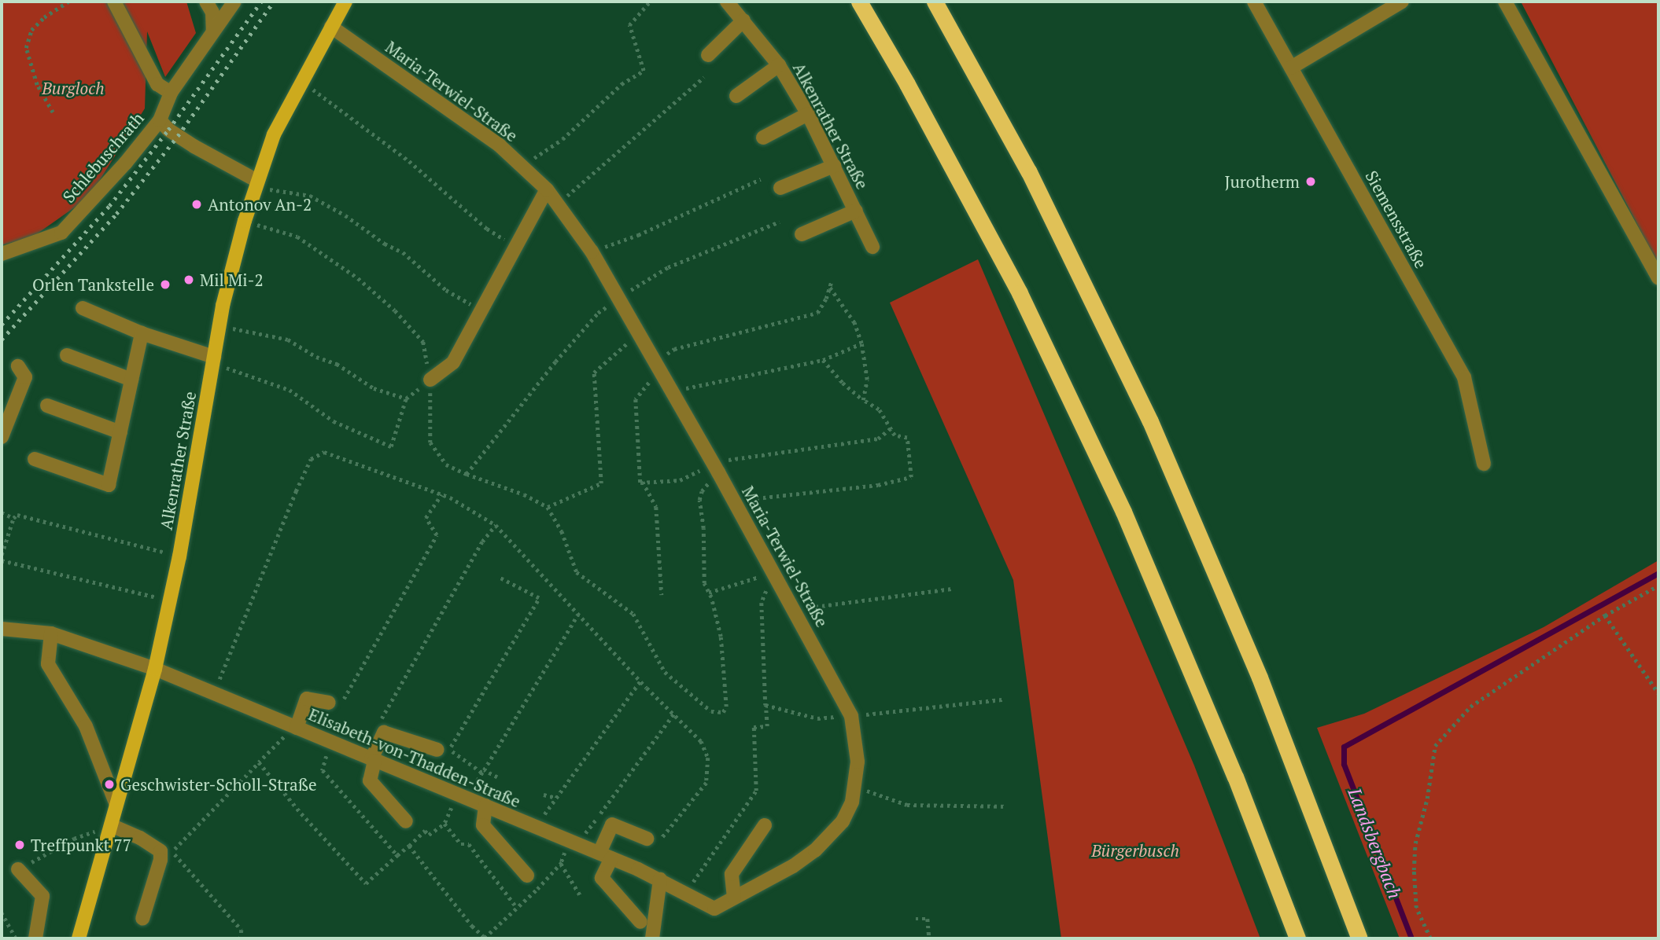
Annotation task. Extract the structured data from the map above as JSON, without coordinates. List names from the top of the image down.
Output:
{
  "streets": {
    "main road": ["Alkenrather Straße"],
    "street": [
      "Maria-Terwiel-Straße",
      "Schlebuschrath",
      "Siemensstraße",
      "Elisabeth-von-Thadden-Straße"
    ]
  },
  "crossings": [
    ["Maria-Terwiel-Straße", "Alkenrather Straße"],
    ["Maria-Terwiel-Straße", "Elisabeth-von-Thadden-Straße"],
    ["Alkenrather Straße", "Schlebuschrath"],
    ["Alkenrather Straße", "Elisabeth-von-Thadden-Straße"]
  ],
  "water": ["Landsbergbach"],
  "parks": ["Burgloch", "Bürgerbusch"],
  "places": [
    "Jurotherm",
    "Antonov An-2",
    "Mil Mi-2",
    "Orlen Tankstelle",
    "Geschwister-Scholl-Straße",
    "Treffpunkt 77"
  ]
}
